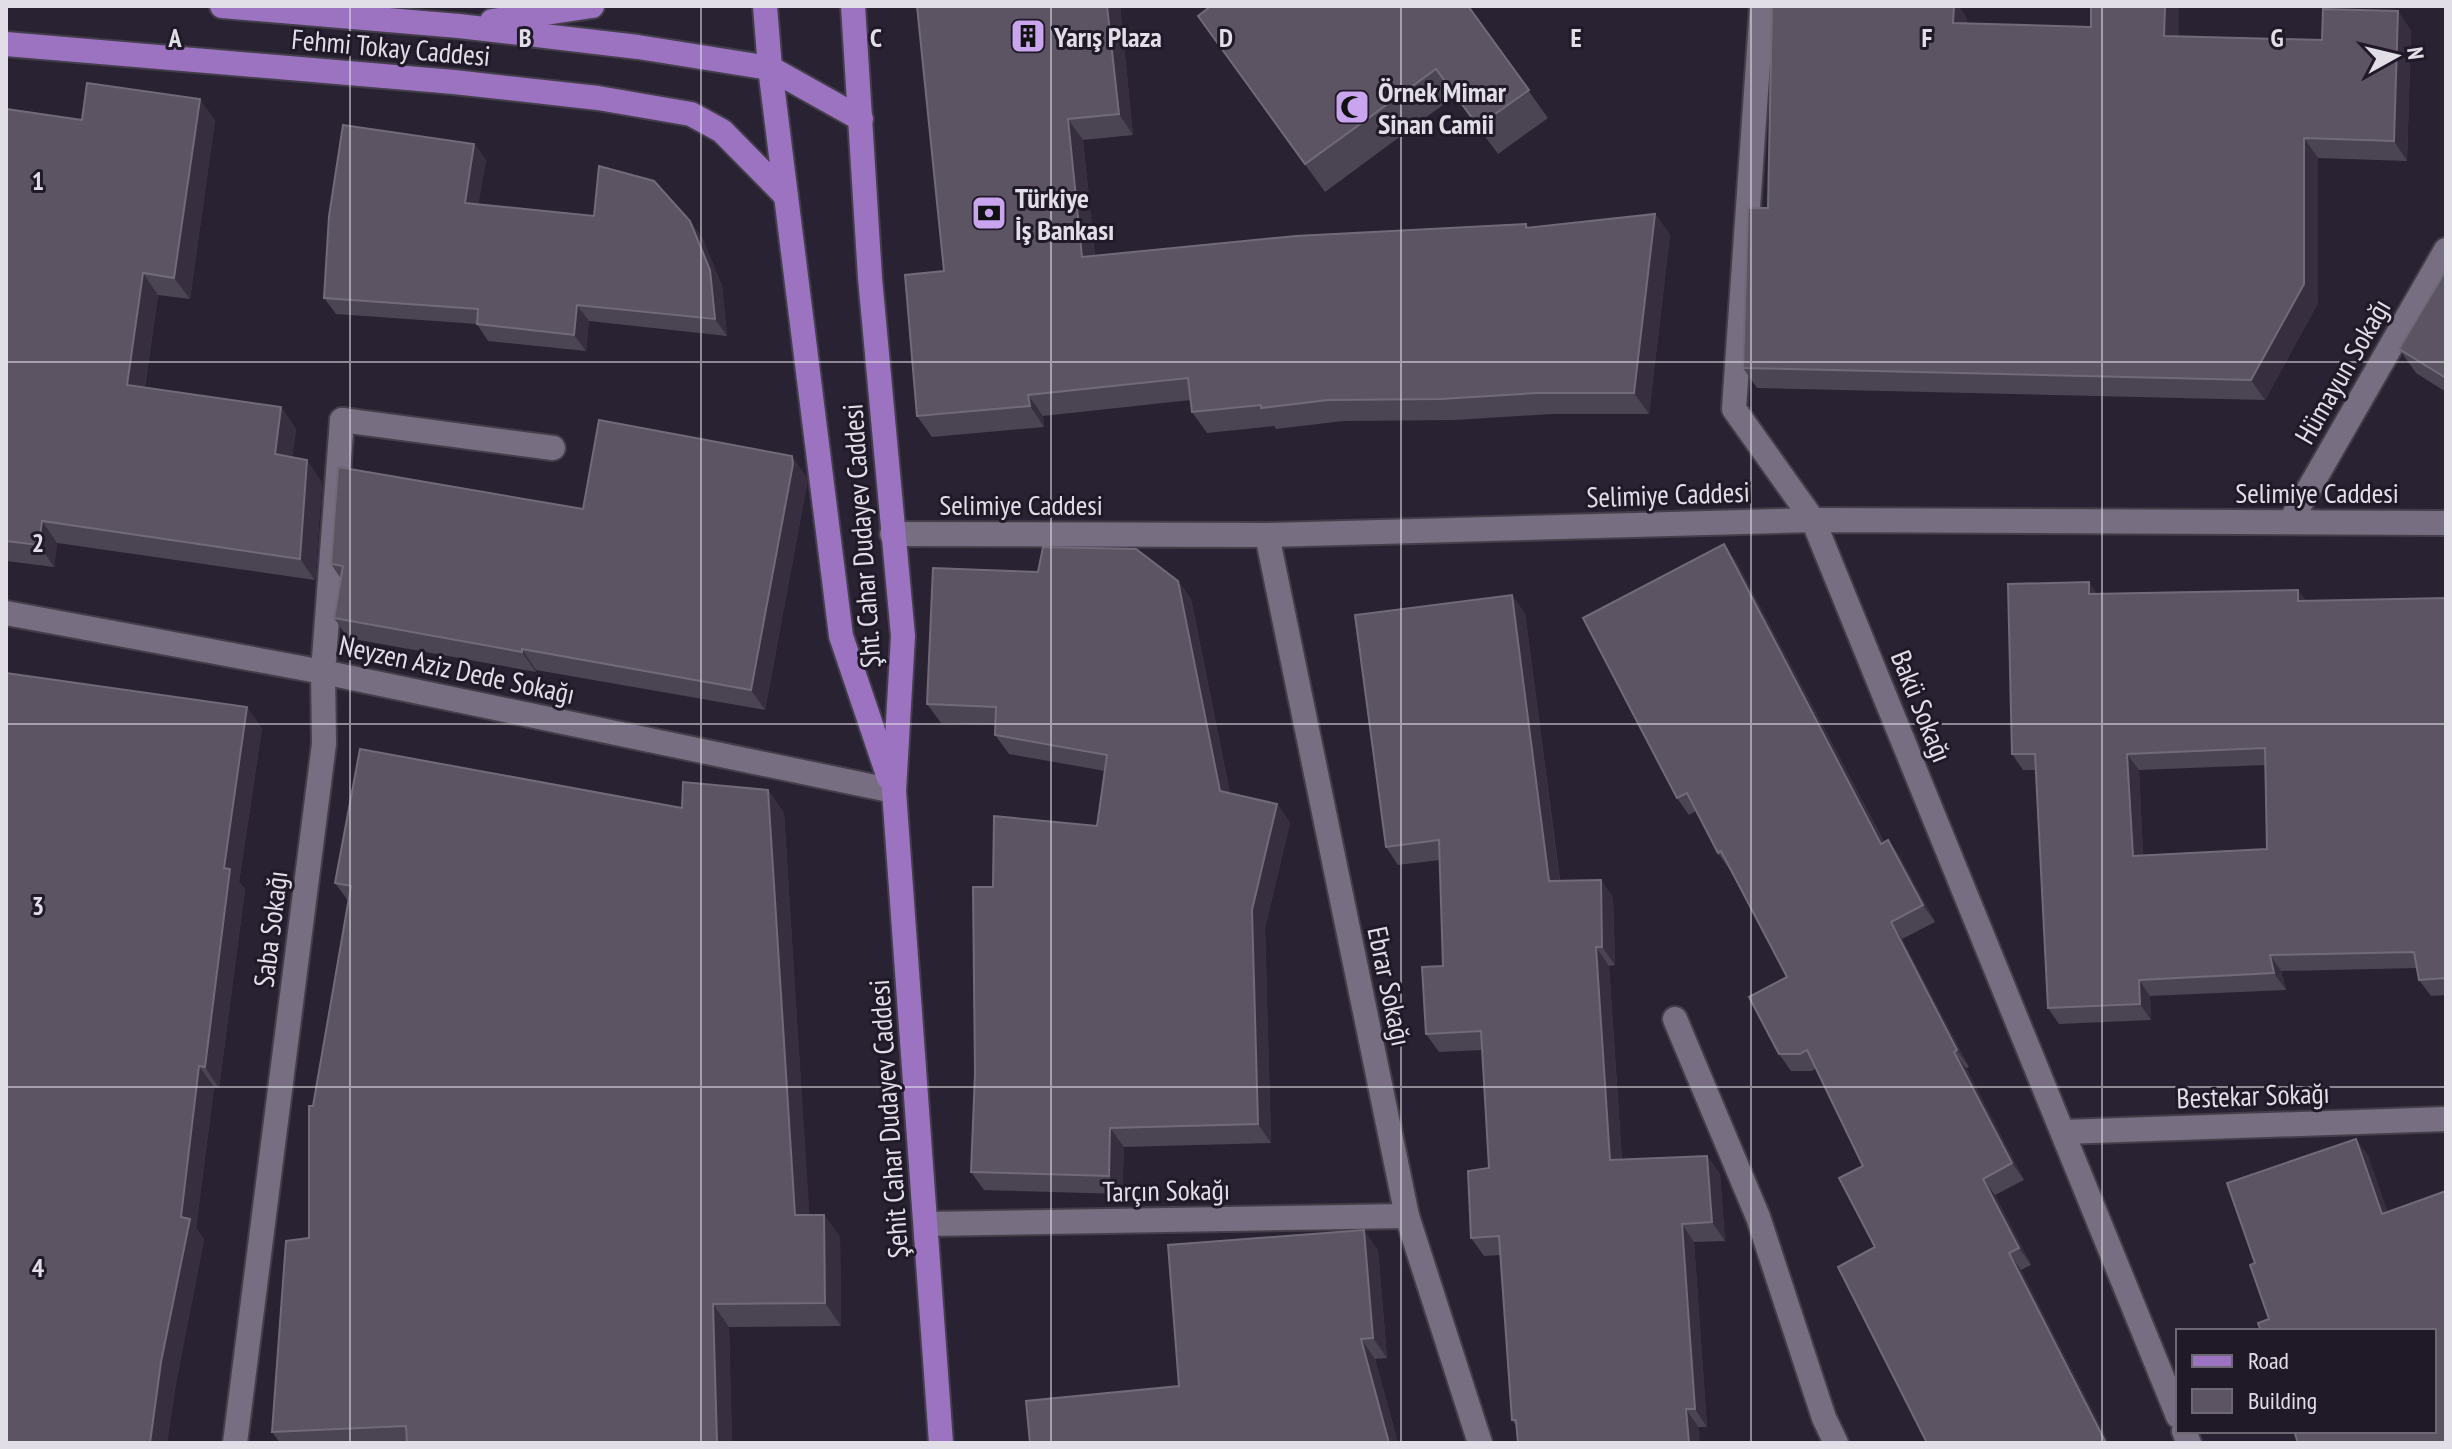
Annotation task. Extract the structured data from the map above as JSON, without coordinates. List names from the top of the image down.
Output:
{
  "streets": {
    "main road": ["Fehmi Tokay Caddesi", "Şht. Cahar Dudayev Caddesi", "Şehit Cahar Dudayev Caddesi"],
    "street": [
      "Hümayun Sokağı",
      "Selimiye Caddesi",
      "Neyzen Aziz Dede Sokağı",
      "Bakü Sokağı",
      "Saba Sokağı",
      "Ebrar Sokağı",
      "Bestekar Sokağı",
      "Tarçın Sokağı"
    ]
  },
  "crossings": [
    ["Fehmi Tokay Caddesi", "Şht. Cahar Dudayev Caddesi"],
    ["Hümayun Sokağı", "Selimiye Caddesi"],
    ["Selimiye Caddesi", "Şht. Cahar Dudayev Caddesi"],
    ["Selimiye Caddesi", "Bakü Sokağı"],
    ["Selimiye Caddesi", "Ebrar Sokağı"],
    ["Şht. Cahar Dudayev Caddesi", "Neyzen Aziz Dede Sokağı"],
    ["Şht. Cahar Dudayev Caddesi", "Şehit Cahar Dudayev Caddesi"],
    ["Neyzen Aziz Dede Sokağı", "Saba Sokağı"],
    ["Neyzen Aziz Dede Sokağı", "Şehit Cahar Dudayev Caddesi"],
    ["Bakü Sokağı", "Bestekar Sokağı"],
    ["Ebrar Sokağı", "Tarçın Sokağı"],
    ["Şehit Cahar Dudayev Caddesi", "Tarçın Sokağı"]
  ],
  "places": {
    "building": ["Yarış Plaza"],
    "mosque": ["Örnek Mimar Sinan Camii"],
    "bank": ["Türkiye İş Bankası"]
  },
  "legend": ["Road", "Building"],
  "north": "right",
  "grid": {
    "columns": [
      "A",
      "B",
      "C",
      "D",
      "E",
      "F",
      "G"
    ],
    "rows": [
      "1",
      "2",
      "3",
      "4"
    ]
  }
}
